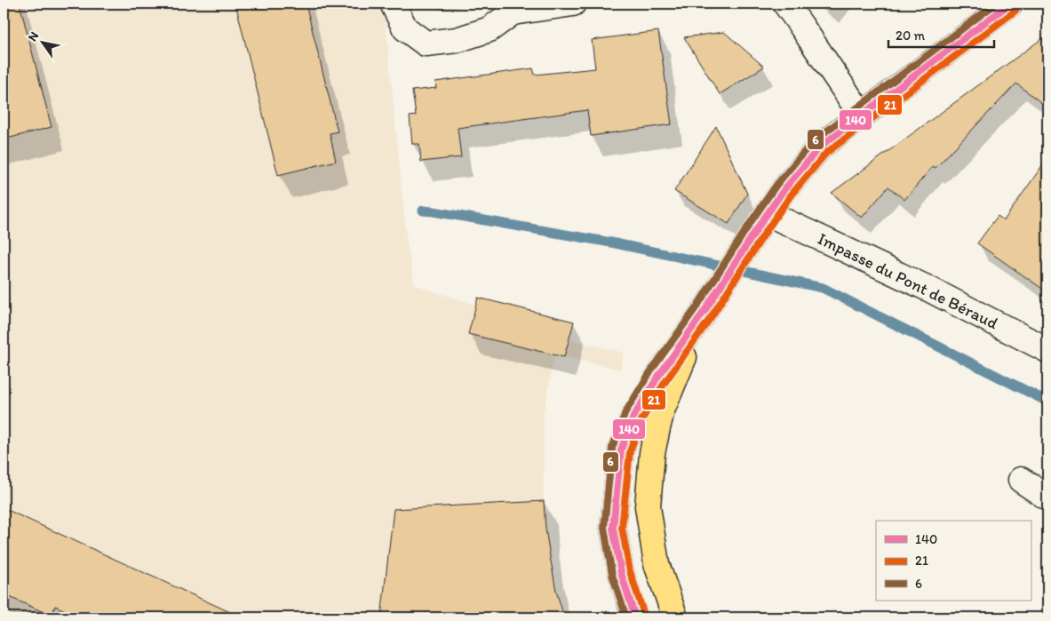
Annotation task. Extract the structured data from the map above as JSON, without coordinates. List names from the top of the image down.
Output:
{
  "streets": {
    "street": ["Impasse du Pont de Béraud"]
  },
  "lines": ["transit line 140", "transit line 6", "transit line 21"],
  "legend": ["140", "21", "6"],
  "scale_bar": "20 m",
  "north": "top left"
}
